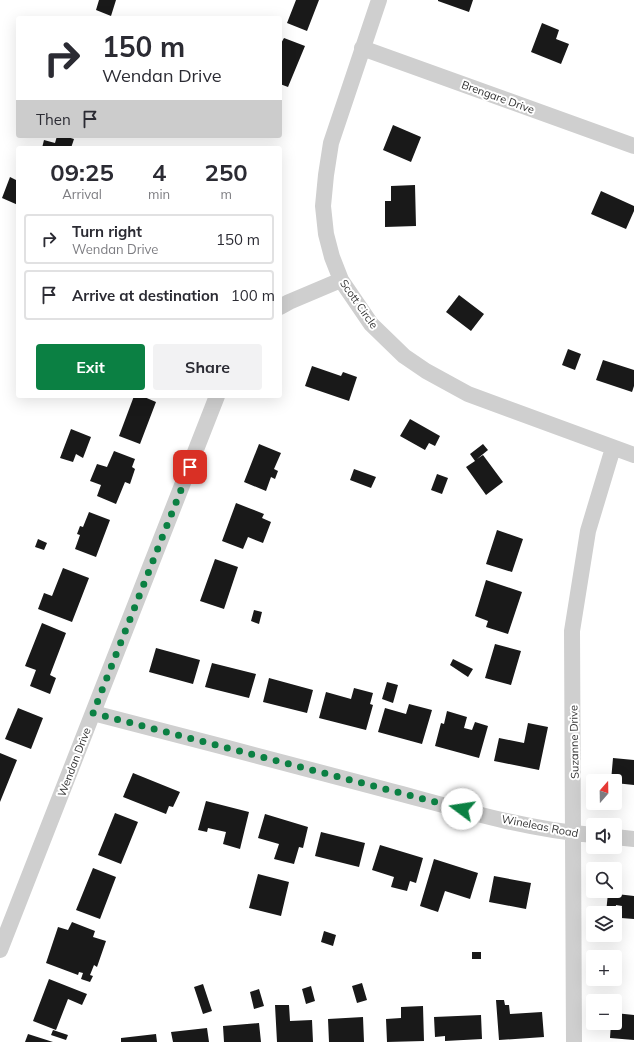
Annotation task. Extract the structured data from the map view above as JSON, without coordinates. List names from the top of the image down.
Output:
{
  "streets": {
    "street": [
      "Brengare Drive",
      "Scott Circle",
      "Suzanne Drive",
      "Wendan Drive",
      "Wineleas Road"
    ]
  },
  "crossings": [
    ["Brengare Drive", "Scott Circle"],
    ["Scott Circle", "Suzanne Drive"],
    ["Suzanne Drive", "Wineleas Road"],
    ["Wendan Drive", "Wineleas Road"]
  ],
  "north": "top",
  "page": {
    "turn": ["150 m", "Wendan Drive"],
    "then": "Then",
    "eta": [
      "09:25",
      "Arrival",
      "4",
      "min",
      "250",
      "m"
    ],
    "list": [
      {
        "name": "Turn right",
        "note": "Wendan Drive",
        "value": "150 m"
      },
      {
        "name": "Arrive at destination",
        "value": "100 m"
      }
    ],
    "buttons": ["Exit", "Share"],
    "map_buttons": ["+", "−"]
  }
}
